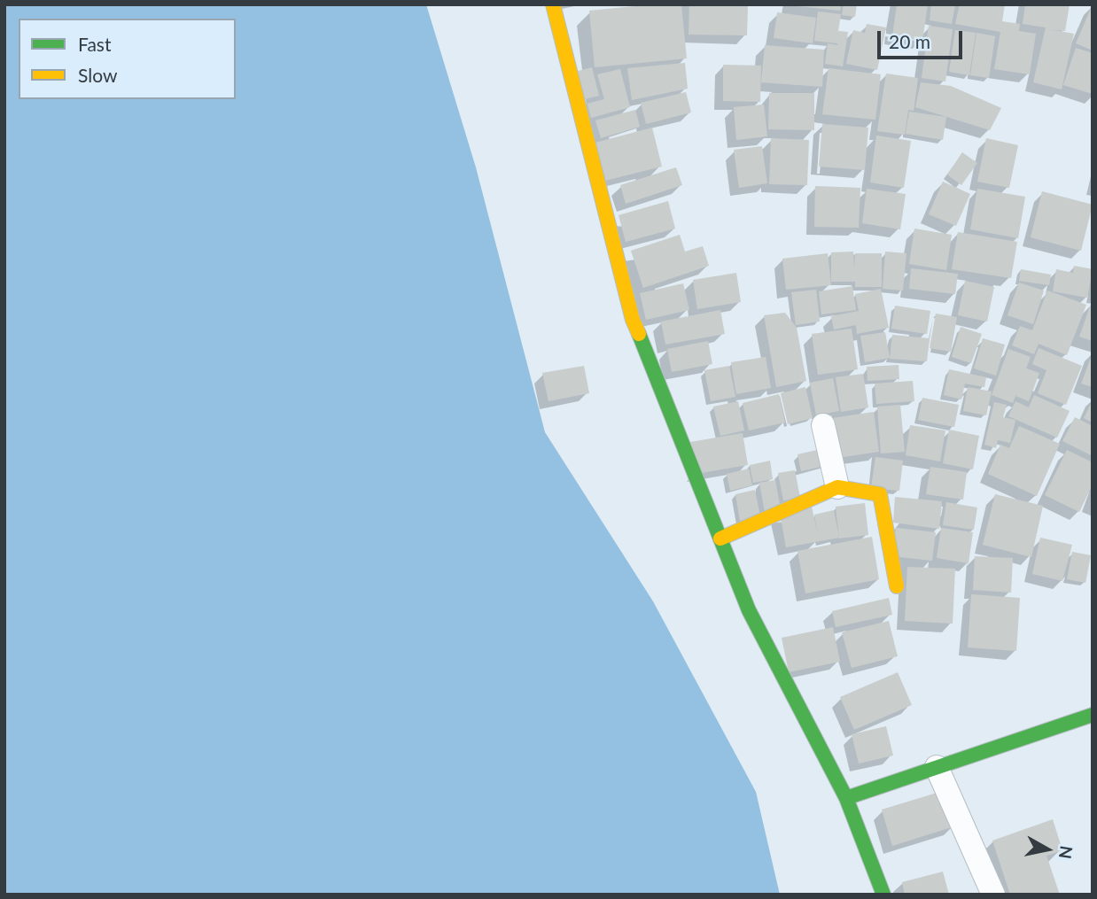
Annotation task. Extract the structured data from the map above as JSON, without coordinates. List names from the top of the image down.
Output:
{
  "legend": ["Fast", "Slow"],
  "scale_bar": "20 m",
  "north": "right"
}
